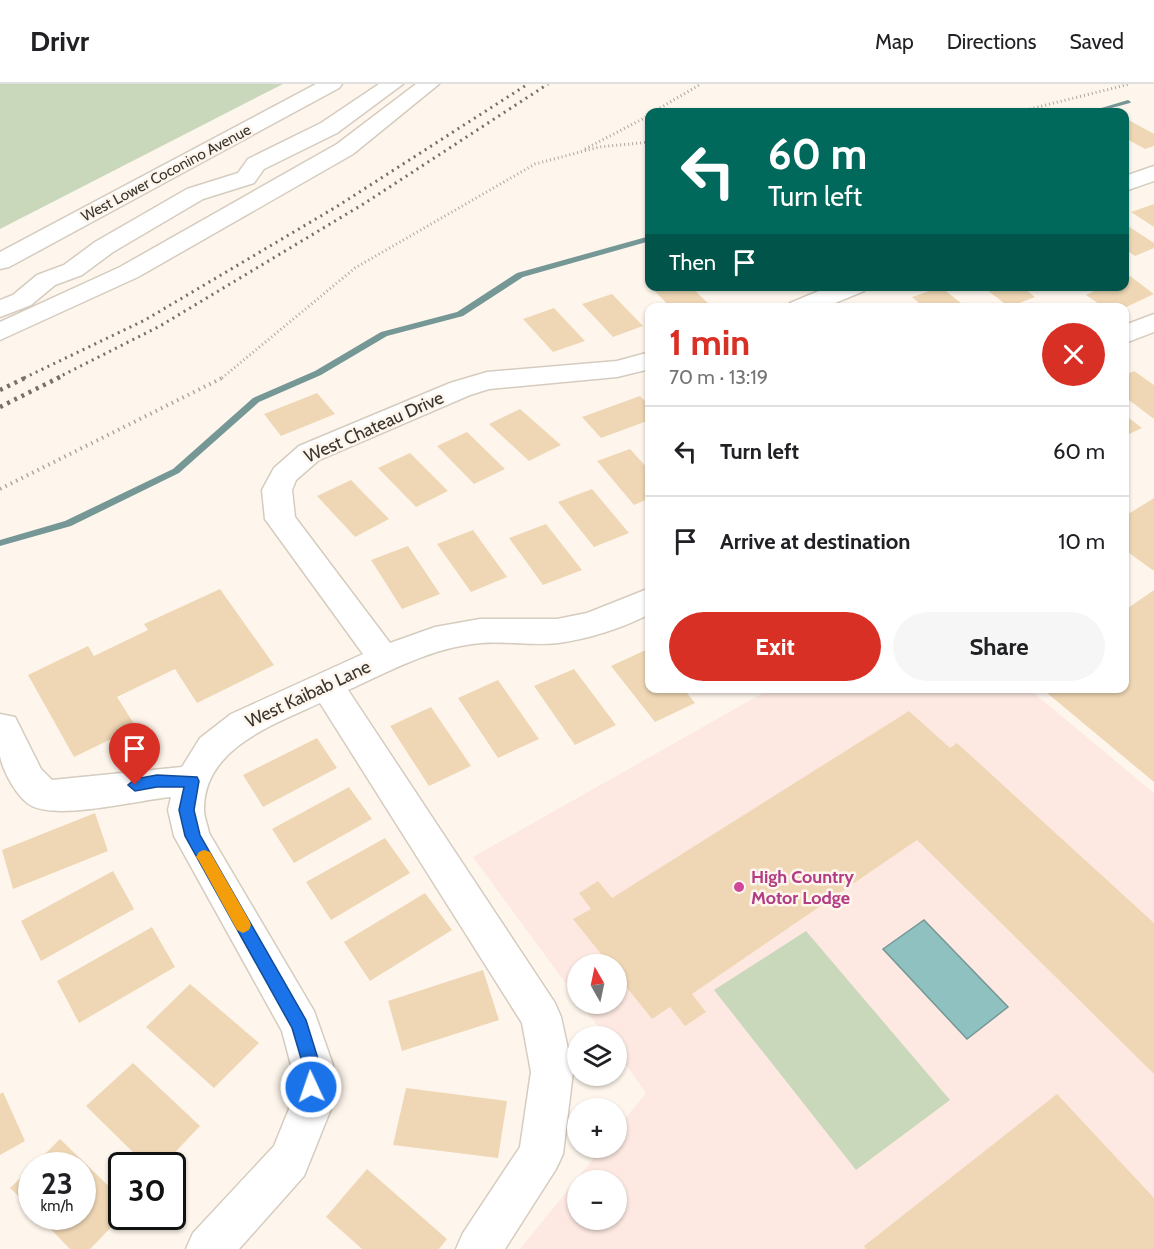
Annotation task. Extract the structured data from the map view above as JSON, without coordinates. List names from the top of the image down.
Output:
{
  "streets": {
    "street": ["West Lower Coconino Avenue", "West Chateau Drive", "West Kaibab Lane"]
  },
  "crossings": [
    ["West Chateau Drive", "West Kaibab Lane"]
  ],
  "places": ["High Country Motor Lodge"],
  "north": "top",
  "page": {
    "header": "Drivr",
    "nav": ["Map", "Directions", "Saved"],
    "turn": ["60 m", "Turn left"],
    "then": "Then",
    "heading": ["1 min", "70 m · 13:19"],
    "list": [
      {
        "name": "Turn left",
        "value": "60 m"
      },
      {
        "name": "Arrive at destination",
        "value": "10 m"
      }
    ],
    "buttons": ["Exit", "Share"],
    "map_buttons": ["+", "−"],
    "speed": "23 km/h",
    "limit": "30"
  }
}
